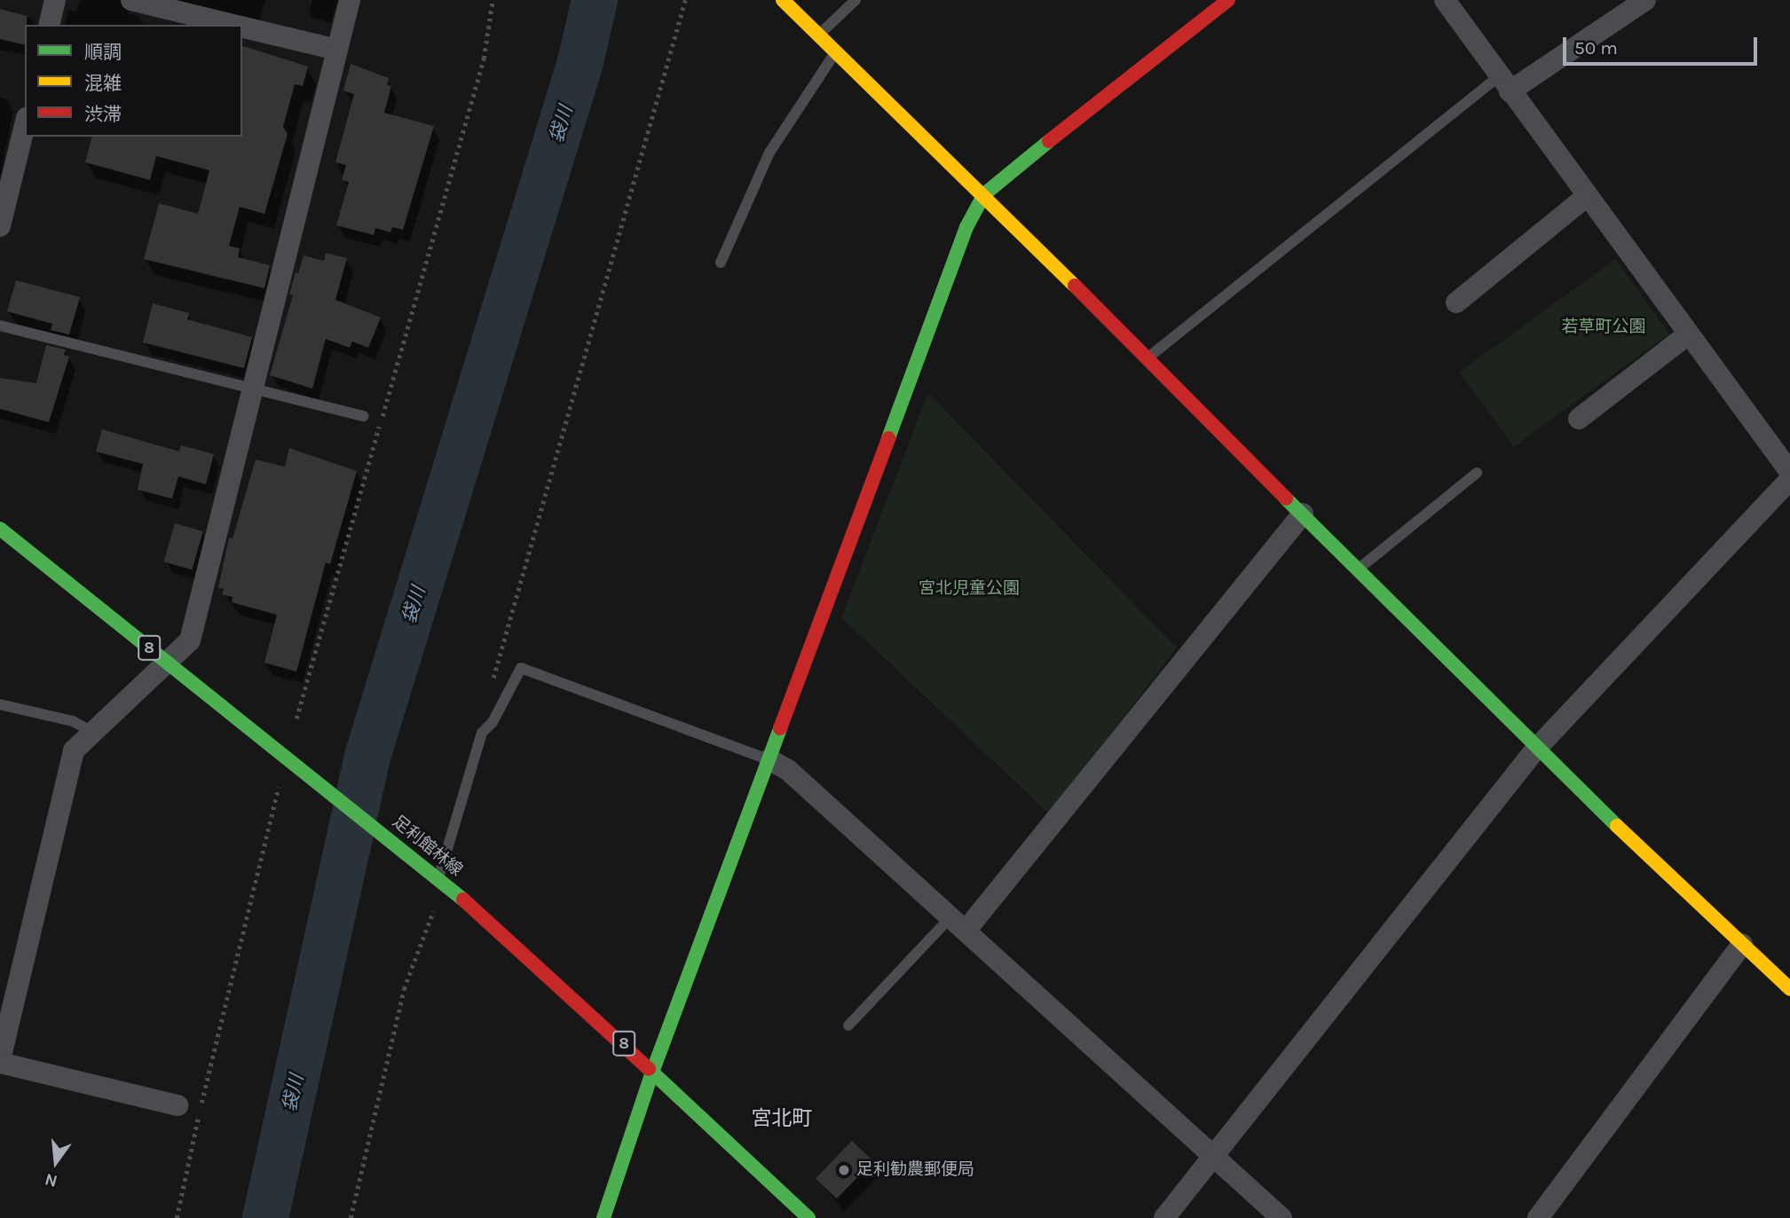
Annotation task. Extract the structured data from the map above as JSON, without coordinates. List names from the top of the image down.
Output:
{
  "streets": {
    "street": ["8", "足利館林線"]
  },
  "districts": ["宮北町"],
  "water": ["袋川"],
  "parks": ["若草町公園", "宮北児童公園"],
  "places": ["足利勧農郵便局"],
  "legend": ["順調", "混雑", "渋滞"],
  "scale_bar": "50 m",
  "north": "bottom"
}
